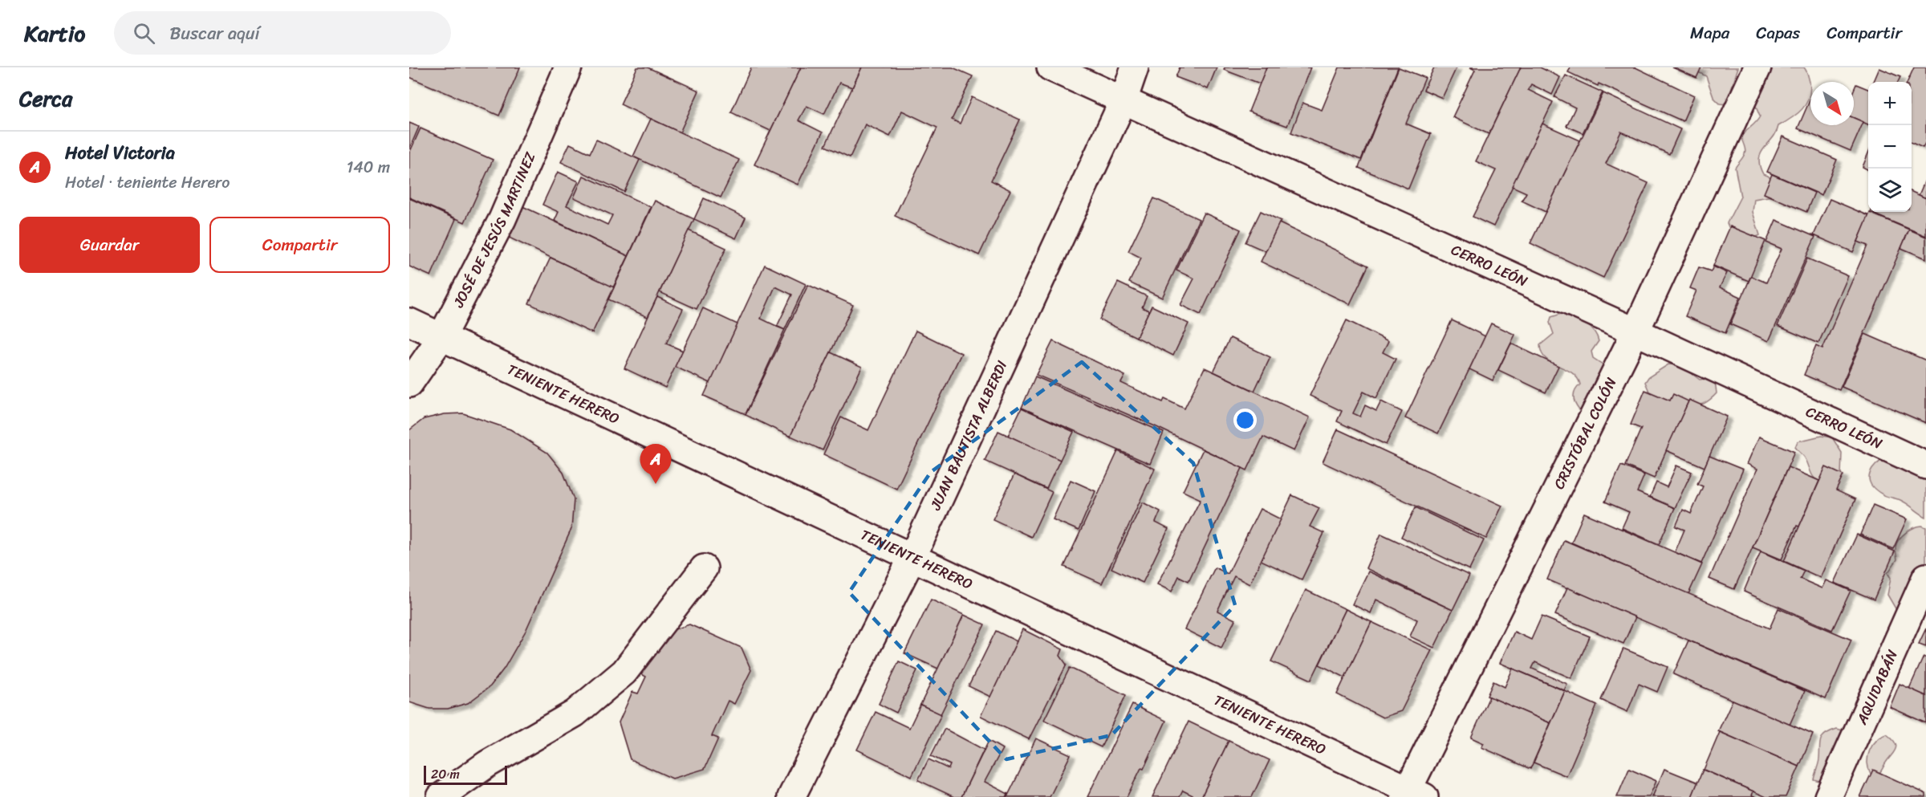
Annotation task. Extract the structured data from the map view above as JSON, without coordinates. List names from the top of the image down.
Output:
{
  "streets": {
    "street": [
      "JOSÉ DE JESÚS MARTINEZ",
      "CERRO LEÓN",
      "TENIENTE HERERO",
      "CRISTÓBAL COLÓN",
      "JUAN BAUTISTA ALBERDI",
      "AQUIDABÁN"
    ]
  },
  "crossings": [
    ["JOSÉ DE JESÚS MARTINEZ", "TENIENTE HERERO"],
    ["CERRO LEÓN", "CRISTÓBAL COLÓN"],
    ["CERRO LEÓN", "JUAN BAUTISTA ALBERDI"],
    ["TENIENTE HERERO", "CRISTÓBAL COLÓN"],
    ["TENIENTE HERERO", "JUAN BAUTISTA ALBERDI"]
  ],
  "scale_bar": "20 m",
  "north": "bottom right",
  "page": {
    "header": "Kartio",
    "search": "Buscar aquí",
    "nav": ["Mapa", "Capas", "Compartir"],
    "heading": "Cerca",
    "map_buttons": ["+", "−"],
    "list": [
      {
        "mark": "A",
        "name": "Hotel Victoria",
        "note": "Hotel · teniente Herero",
        "value": "140 m"
      }
    ],
    "buttons": ["Guardar", "Compartir"],
    "pins": "A",
    "scale": "20 m"
  }
}
